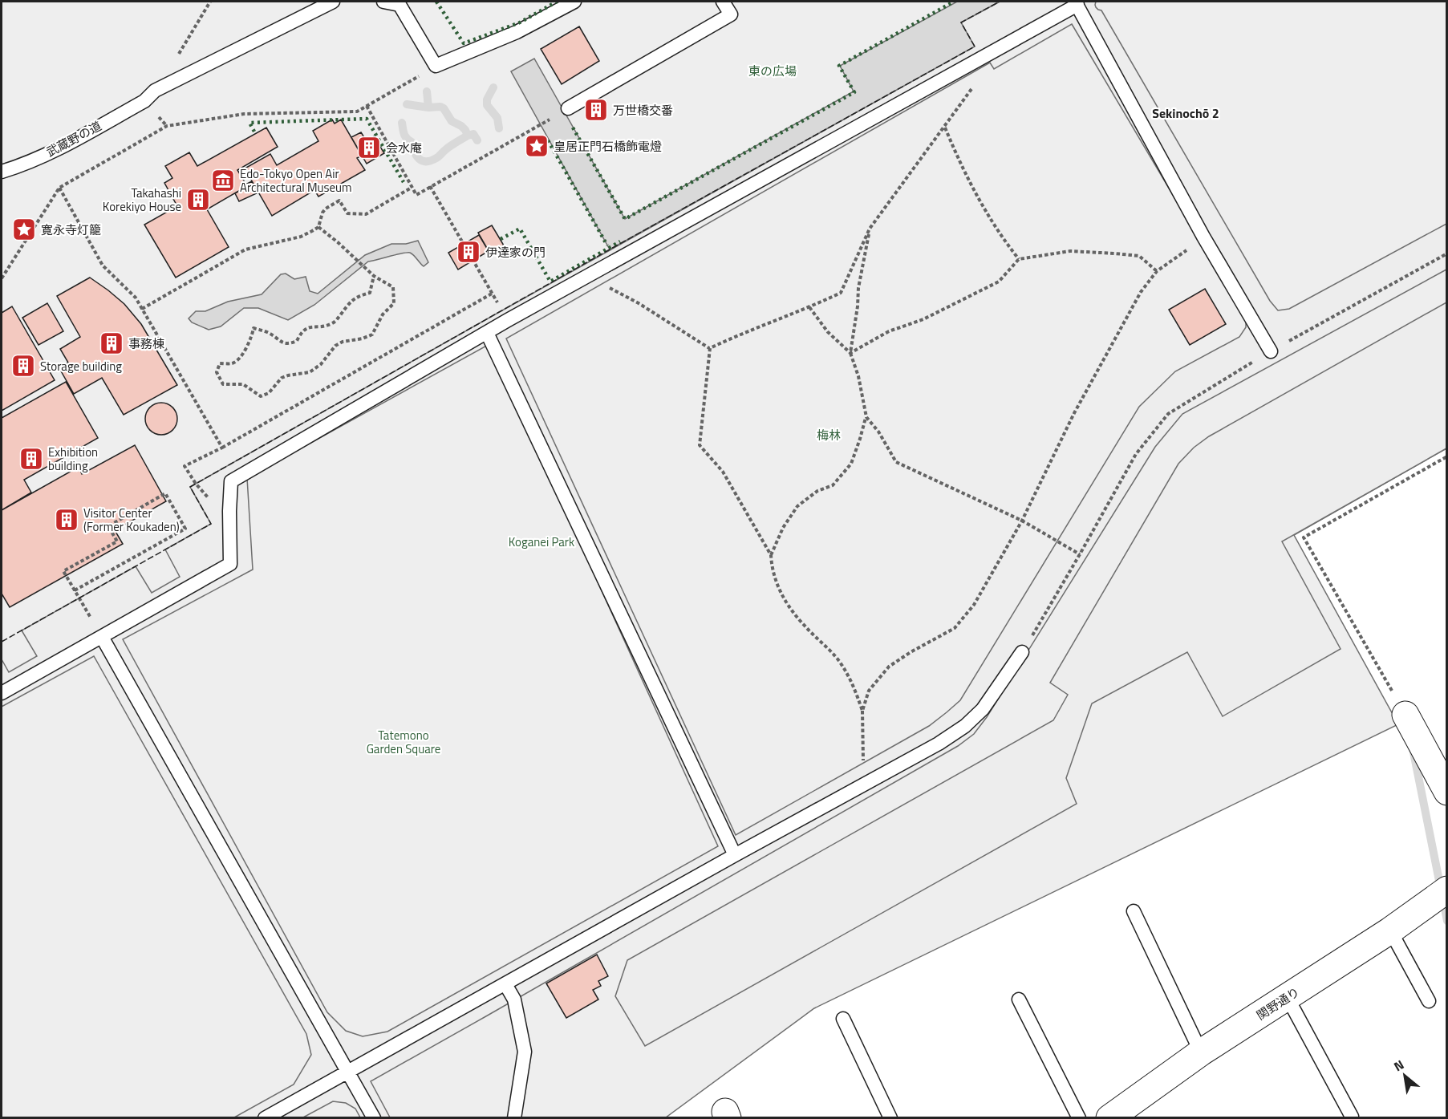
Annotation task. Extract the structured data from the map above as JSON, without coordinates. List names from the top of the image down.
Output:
{
  "streets": {
    "street": ["関野通り"],
    "lane": ["武蔵野の道"]
  },
  "districts": ["Sekinochō 2"],
  "parks": [
    "東の広場",
    "梅林",
    "Koganei Park",
    "Tatemono Garden Square"
  ],
  "places": {
    "building": [
      "万世橋交番",
      "会水庵",
      "Takahashi Korekiyo House",
      "伊達家の門",
      "事務棟",
      "Storage building",
      "Exhibition building",
      "Visitor Center (Former Koukaden)"
    ],
    "place": ["皇居正門石橋飾電燈", "寛永寺灯籠"],
    "museum": ["Edo-Tokyo Open Air Architectural Museum"]
  },
  "north": "top left"
}
